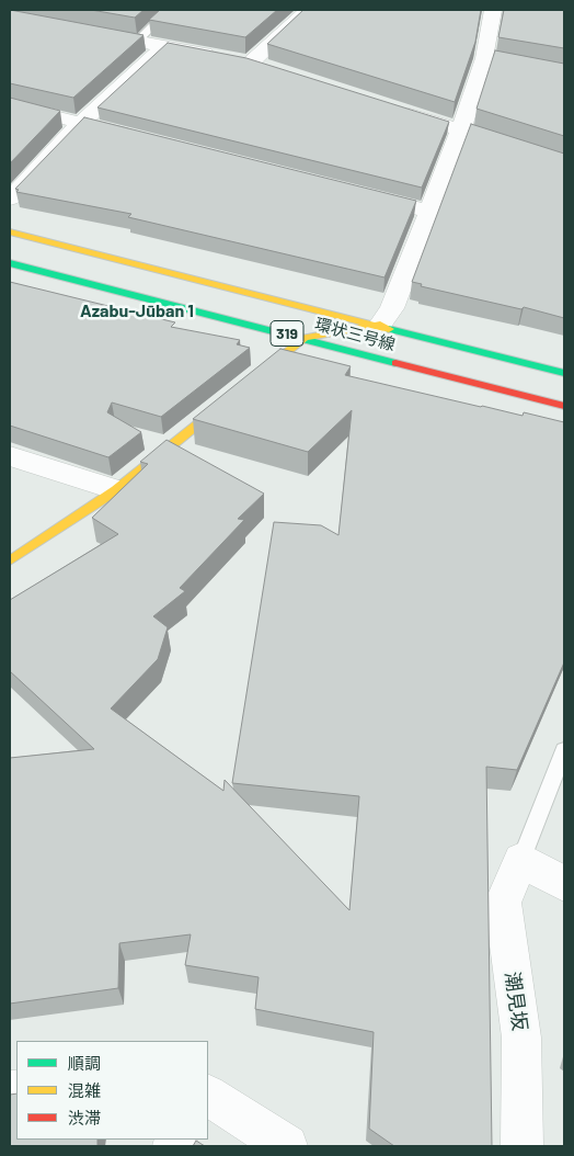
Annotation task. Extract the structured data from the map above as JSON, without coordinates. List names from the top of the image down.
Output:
{
  "streets": {
    "main road": ["319", "環状三号線"],
    "street": ["潮見坂"]
  },
  "districts": ["Azabu-Jūban 1"],
  "legend": ["順調", "混雑", "渋滞"]
}
